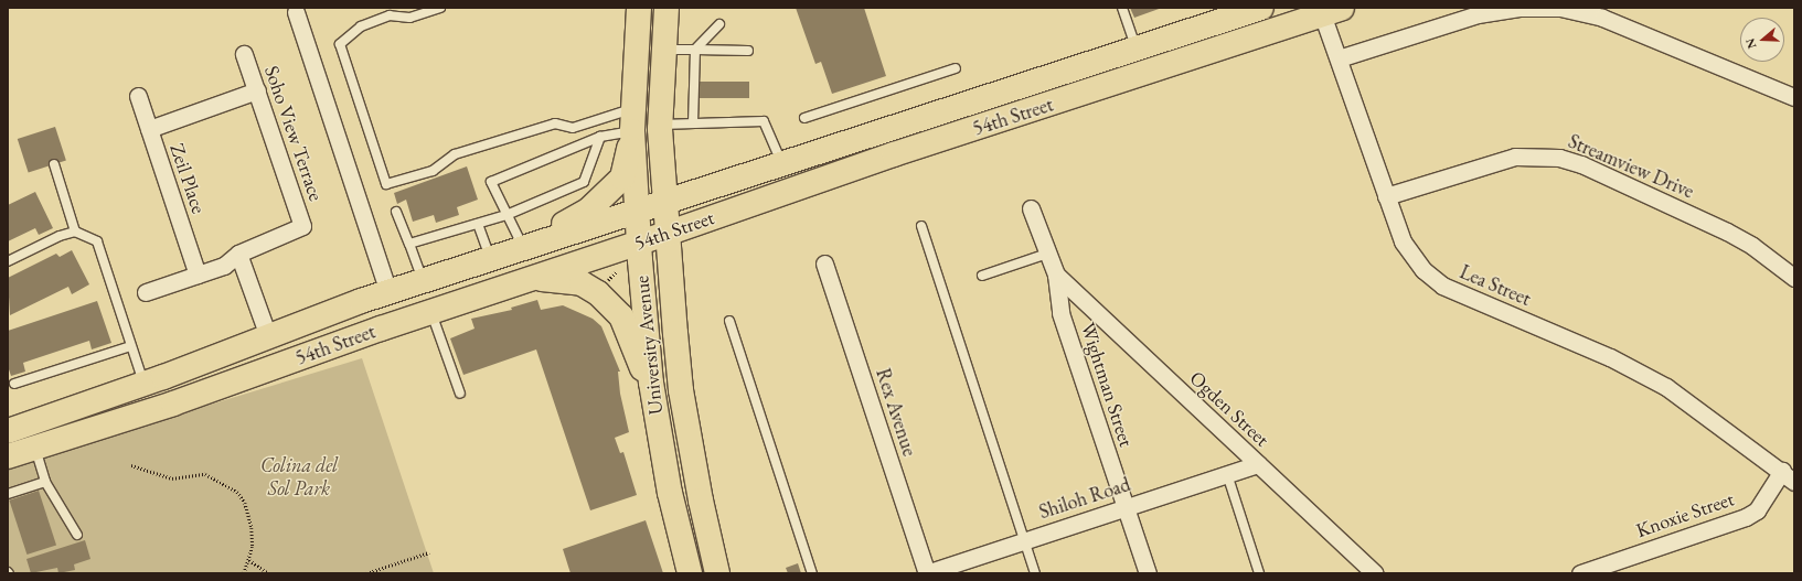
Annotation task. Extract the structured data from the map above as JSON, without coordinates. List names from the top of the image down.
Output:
{
  "streets": {
    "main road": ["54th Street", "University Avenue"],
    "street": [
      "Soho View Terrace",
      "Streamview Drive",
      "Zeil Place",
      "Lea Street",
      "Wightman Street",
      "Ogden Street",
      "Rex Avenue",
      "Shiloh Road",
      "Knoxie Street"
    ]
  },
  "crossings": [
    ["54th Street", "Lea Street"],
    ["54th Street", "University Avenue"],
    ["Streamview Drive", "Lea Street"],
    ["Lea Street", "Knoxie Street"],
    ["Wightman Street", "Ogden Street"],
    ["Wightman Street", "Shiloh Road"],
    ["Ogden Street", "Shiloh Road"],
    ["Rex Avenue", "Shiloh Road"]
  ],
  "parks": ["Colina del Sol Park"],
  "north": "left"
}
